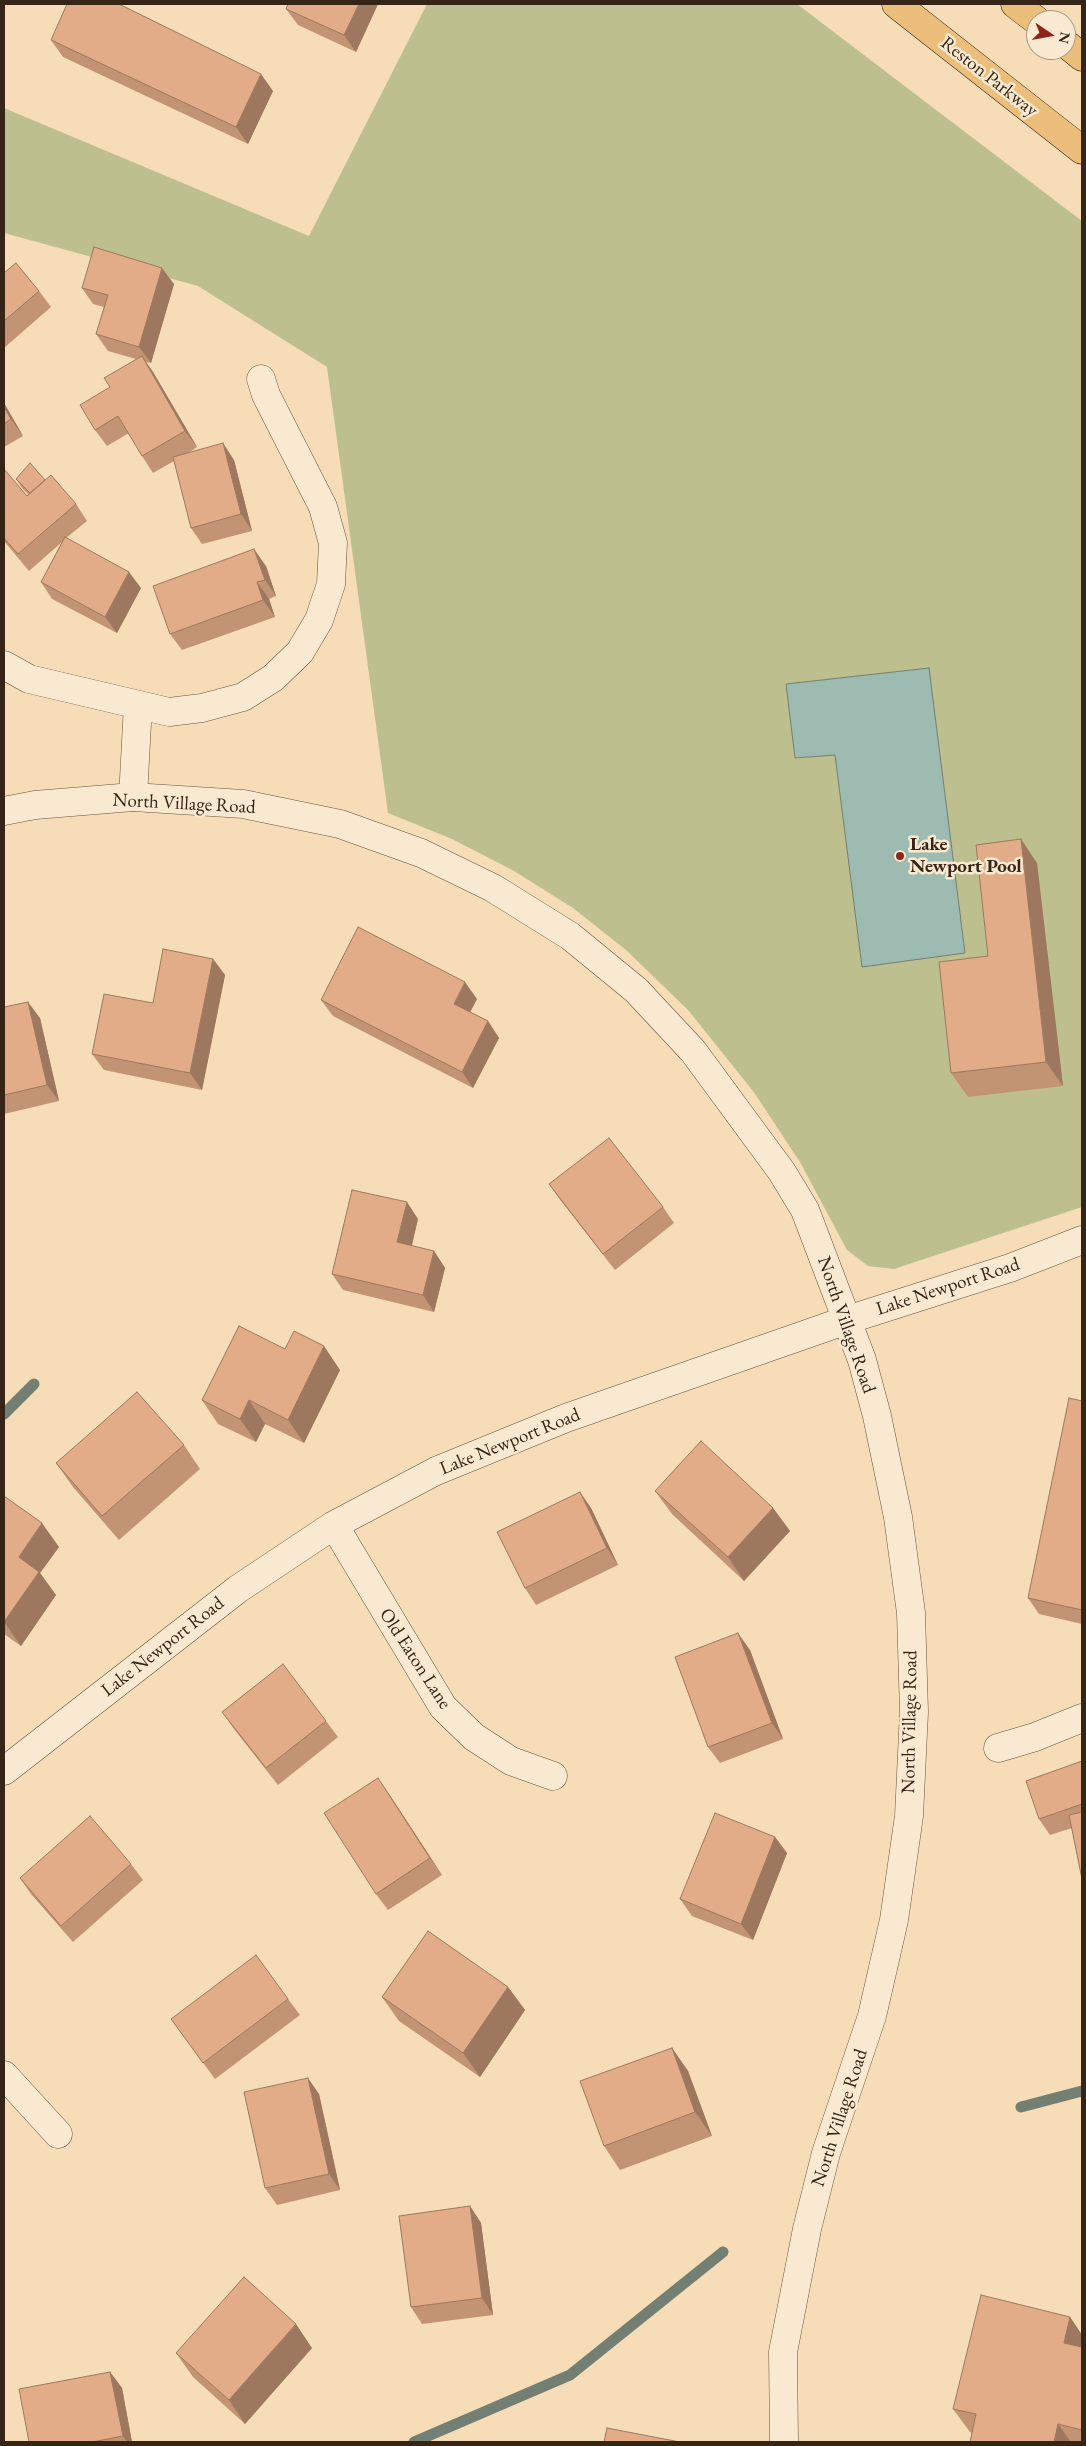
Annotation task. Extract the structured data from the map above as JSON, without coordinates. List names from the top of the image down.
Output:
{
  "streets": {
    "main road": ["Reston Parkway"],
    "street": ["North Village Road", "Lake Newport Road", "Old Eaton Lane"]
  },
  "crossings": [
    ["North Village Road", "Lake Newport Road"],
    ["Lake Newport Road", "Old Eaton Lane"]
  ],
  "places": ["Lake Newport Pool"],
  "north": "right"
}
